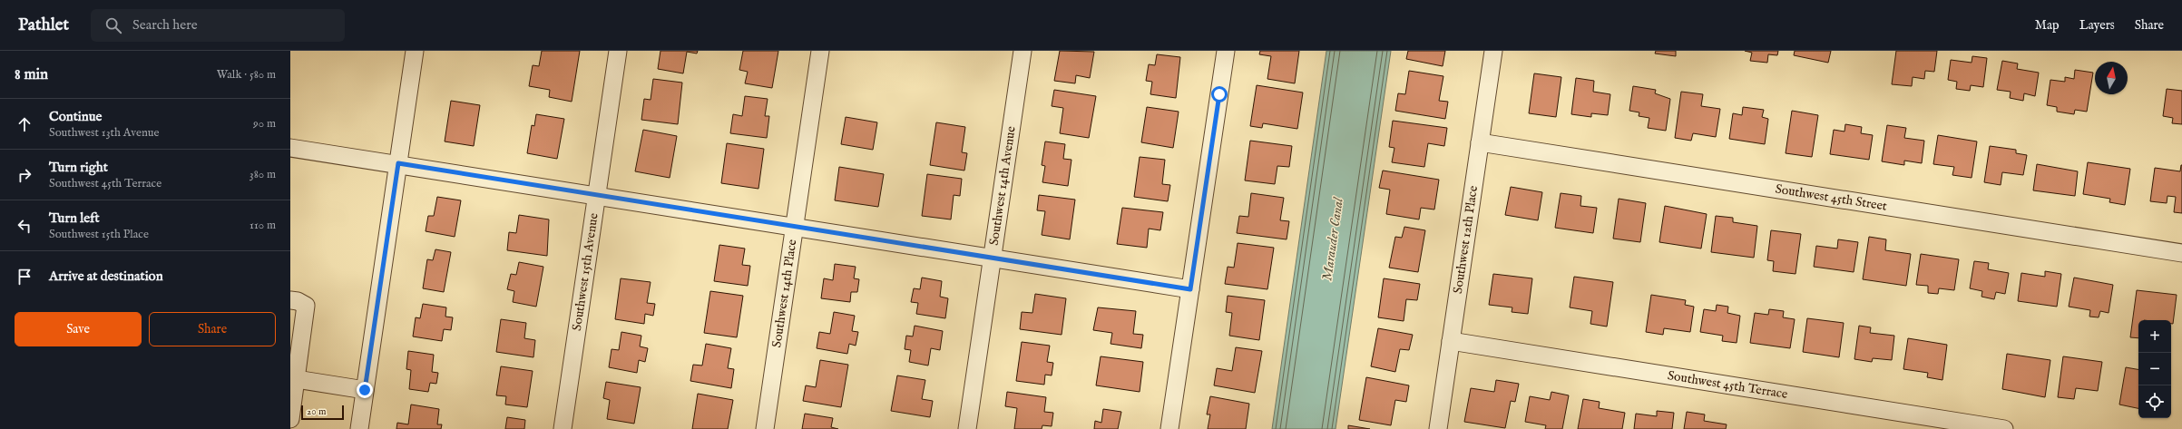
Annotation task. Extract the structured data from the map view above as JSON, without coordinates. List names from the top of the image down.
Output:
{
  "streets": {
    "street": [
      "Southwest 14th Avenue",
      "Southwest 45th Street",
      "Southwest 12th Place",
      "Southwest 15th Avenue",
      "Southwest 14th Place",
      "Southwest 45th Terrace"
    ]
  },
  "crossings": [
    ["Southwest 45th Street", "Southwest 12th Place"],
    ["Southwest 12th Place", "Southwest 45th Terrace"]
  ],
  "water": ["Marauder Canal"],
  "scale_bar": "20 m",
  "north": "top",
  "page": {
    "header": "Pathlet",
    "search": "Search here",
    "nav": ["Map", "Layers", "Share"],
    "heading": ["8 min", "Walk · 580 m"],
    "list": [
      ["Continue", "Southwest 13th Avenue", "90 m"],
      ["Turn right", "Southwest 45th Terrace", "380 m"],
      ["Turn left", "Southwest 15th Place", "110 m"],
      "Arrive at destination"
    ],
    "buttons": ["Save", "Share"],
    "map_buttons": ["+", "−"],
    "scale": "20 m"
  }
}
